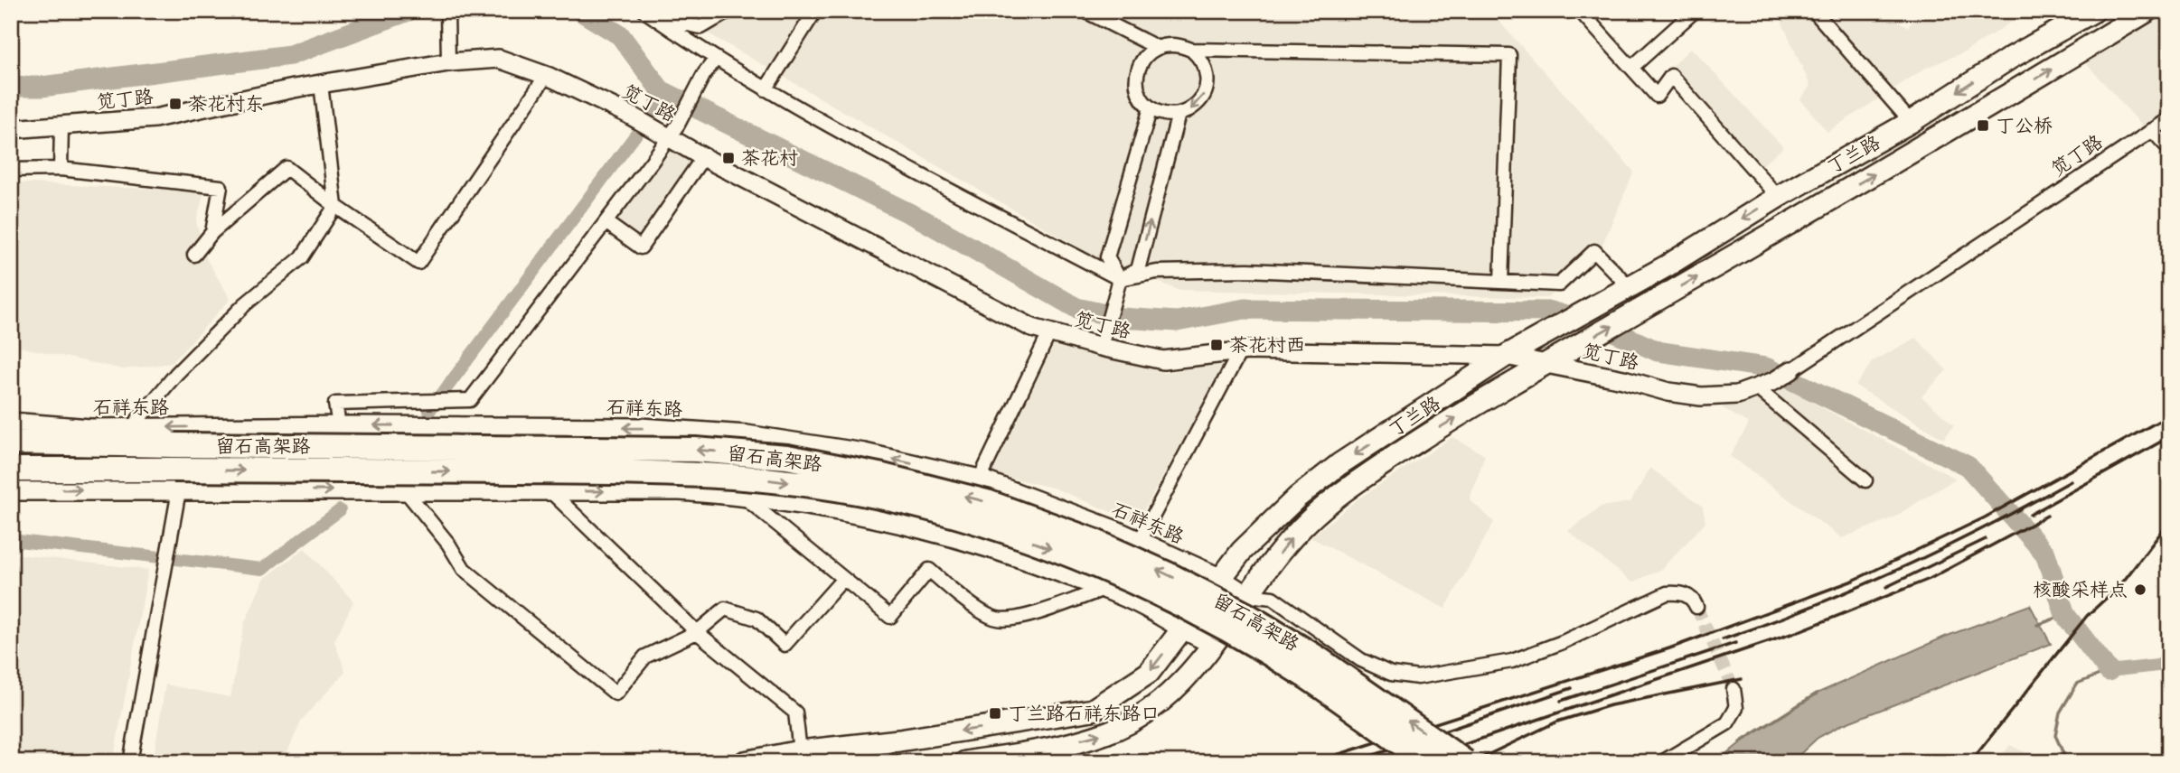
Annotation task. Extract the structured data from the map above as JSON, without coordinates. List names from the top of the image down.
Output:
{
  "streets": {
    "highway": ["留石高架路"],
    "main road": ["笕丁路", "丁兰路", "石祥东路"]
  },
  "crossings": [
    ["笕丁路", "丁兰路"],
    ["丁兰路", "石祥东路"]
  ],
  "places": {
    "transit": [
      "茶花村东",
      "丁公桥",
      "茶花村",
      "茶花村西",
      "丁兰路石祥东路口"
    ],
    "other": ["核酸采样点"]
  }
}
